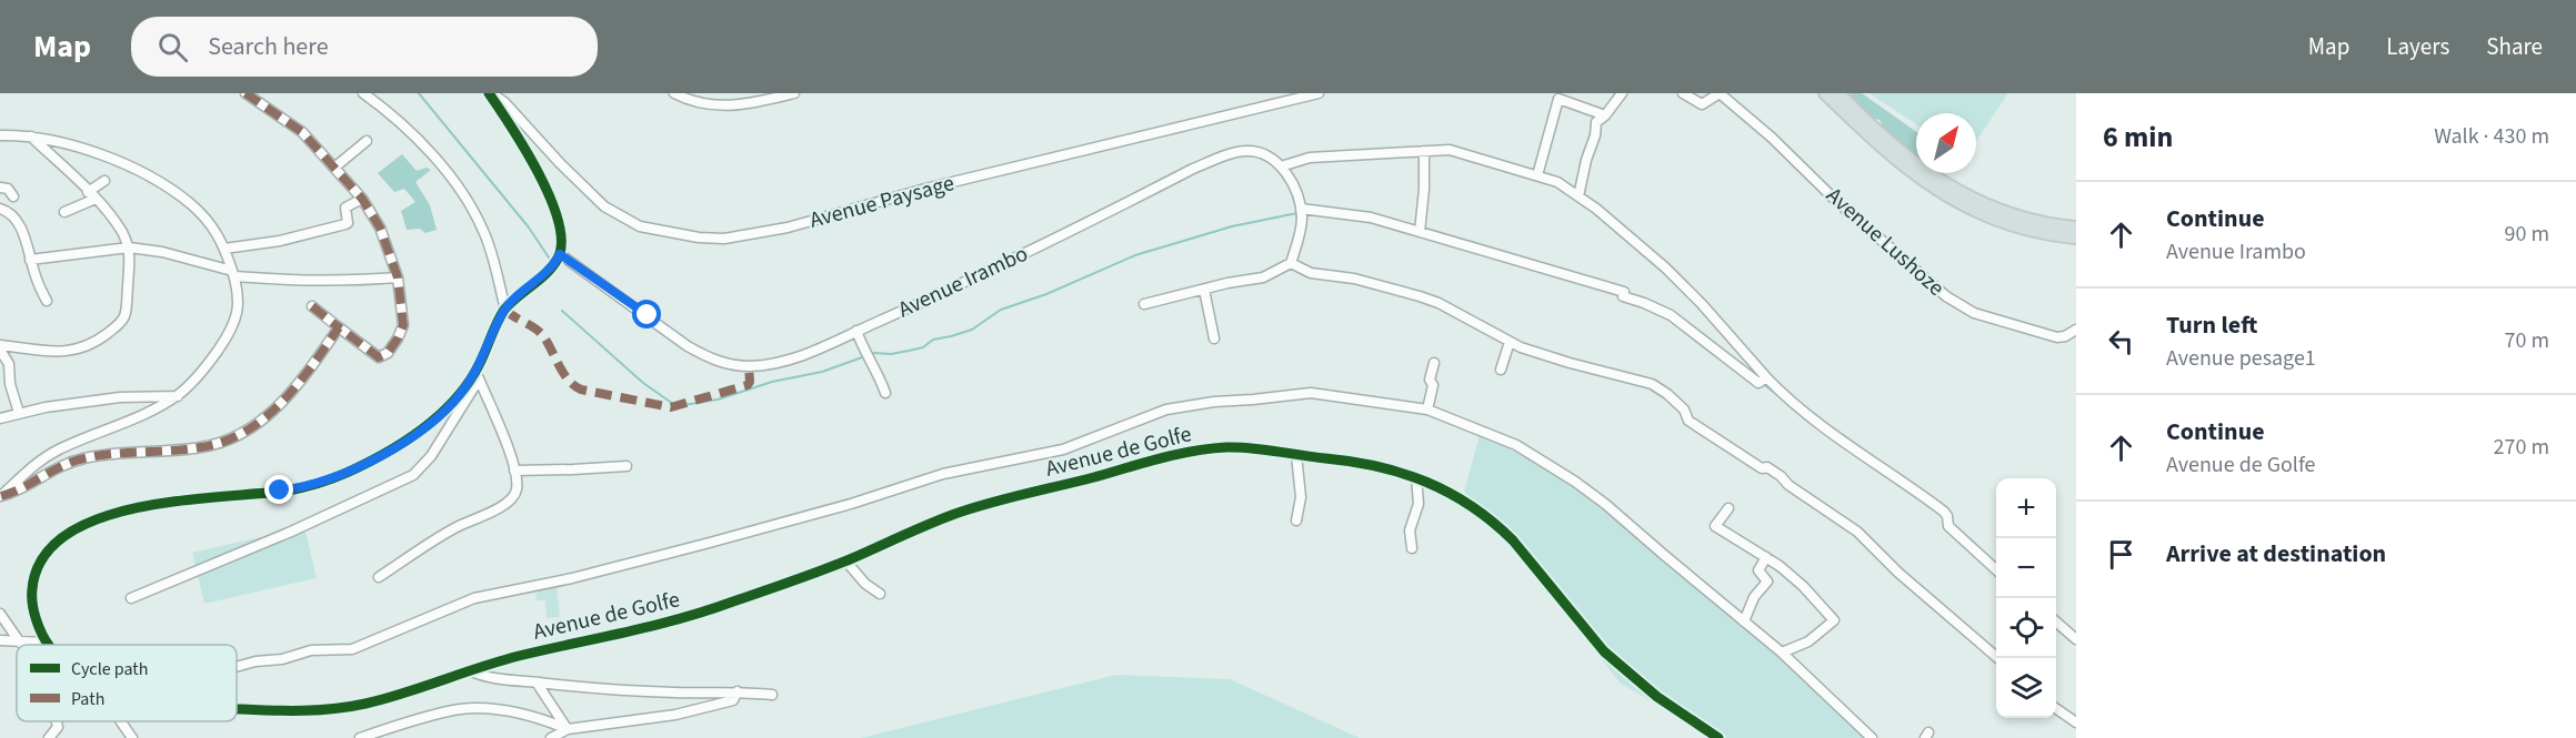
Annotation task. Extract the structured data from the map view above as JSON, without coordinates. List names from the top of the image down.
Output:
{
  "streets": {
    "street": [
      "Avenue Paysage",
      "Avenue Lushoze",
      "Avenue Irambo",
      "Avenue de Golfe"
    ]
  },
  "legend": ["Cycle path", "Path"],
  "north": "top right",
  "page": {
    "header": "Map",
    "search": "Search here",
    "nav": ["Map", "Layers", "Share"],
    "heading": ["6 min", "Walk · 430 m"],
    "list": [
      ["Continue", "Avenue Irambo", "90 m"],
      ["Turn left", "Avenue pesage1", "70 m"],
      ["Continue", "Avenue de Golfe", "270 m"],
      "Arrive at destination"
    ],
    "map_buttons": ["+", "−"]
  }
}
